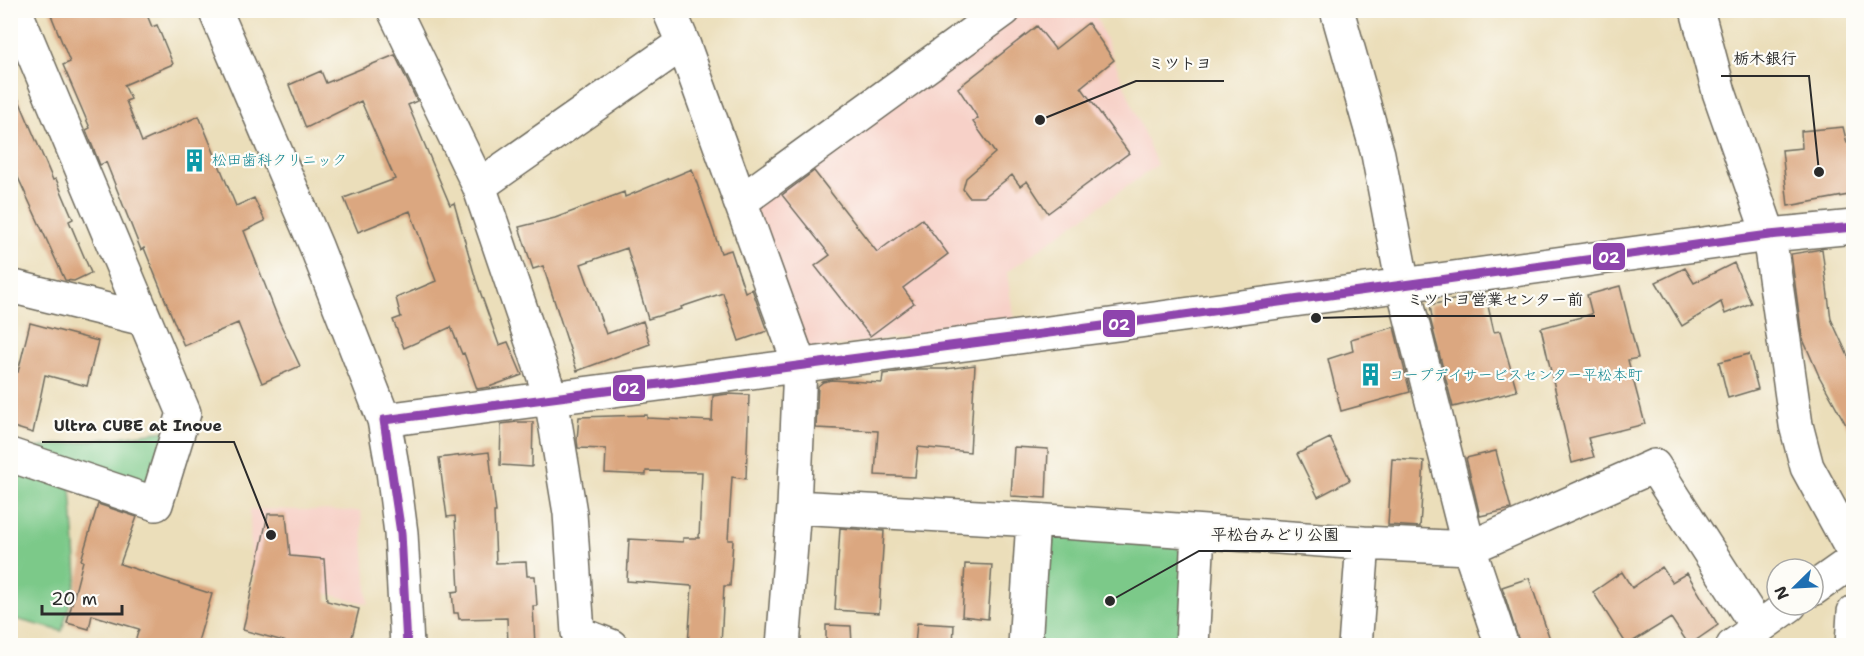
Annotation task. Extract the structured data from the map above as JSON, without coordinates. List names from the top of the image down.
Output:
{
  "places": {
    "other": [
      "ミツトヨ",
      "栃木銀行",
      "ミツトヨ営業センター前",
      "Ultra CUBE at Inoue",
      "平松台みどり公園"
    ],
    "building": ["松田歯科クリニック", "コープデイサービスセンター平松本町"]
  },
  "lines": ["transit line 02"],
  "scale_bar": "20 m",
  "north": "bottom left"
}
